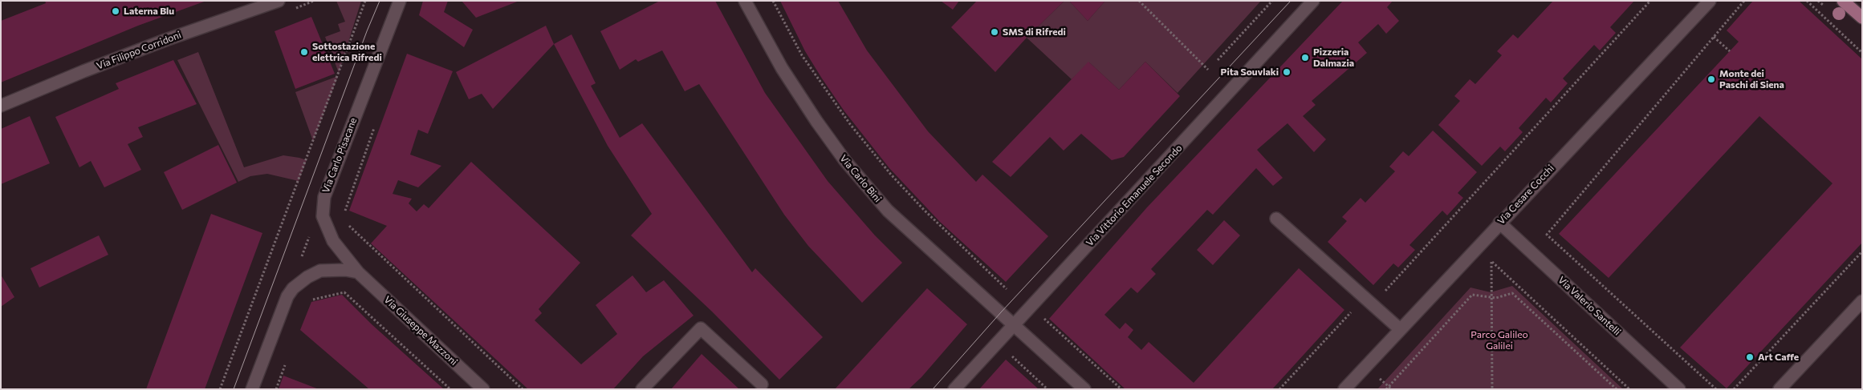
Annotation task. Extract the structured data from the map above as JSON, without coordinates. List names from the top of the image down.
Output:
{
  "streets": {
    "street": [
      "Via Filippo Corridoni",
      "Via Carlo Pisacane",
      "Via Carlo Bini",
      "Via Cesare Cocchi",
      "Via Vittorio Emanuele Secondo",
      "Via Valerio Santelli",
      "Via Giuseppe Mazzoni"
    ]
  },
  "crossings": [
    ["Via Carlo Pisacane", "Via Giuseppe Mazzoni"],
    ["Via Carlo Bini", "Via Vittorio Emanuele Secondo"],
    ["Via Cesare Cocchi", "Via Valerio Santelli"]
  ],
  "parks": ["Parco Galileo Galilei"],
  "places": [
    "Laterna Blu",
    "SMS di Rifredi",
    "Sottostazione elettrica Rifredi",
    "Pizzeria Dalmazia",
    "Pita Souvlaki",
    "Monte dei Paschi di Siena",
    "Art Caffe"
  ]
}
